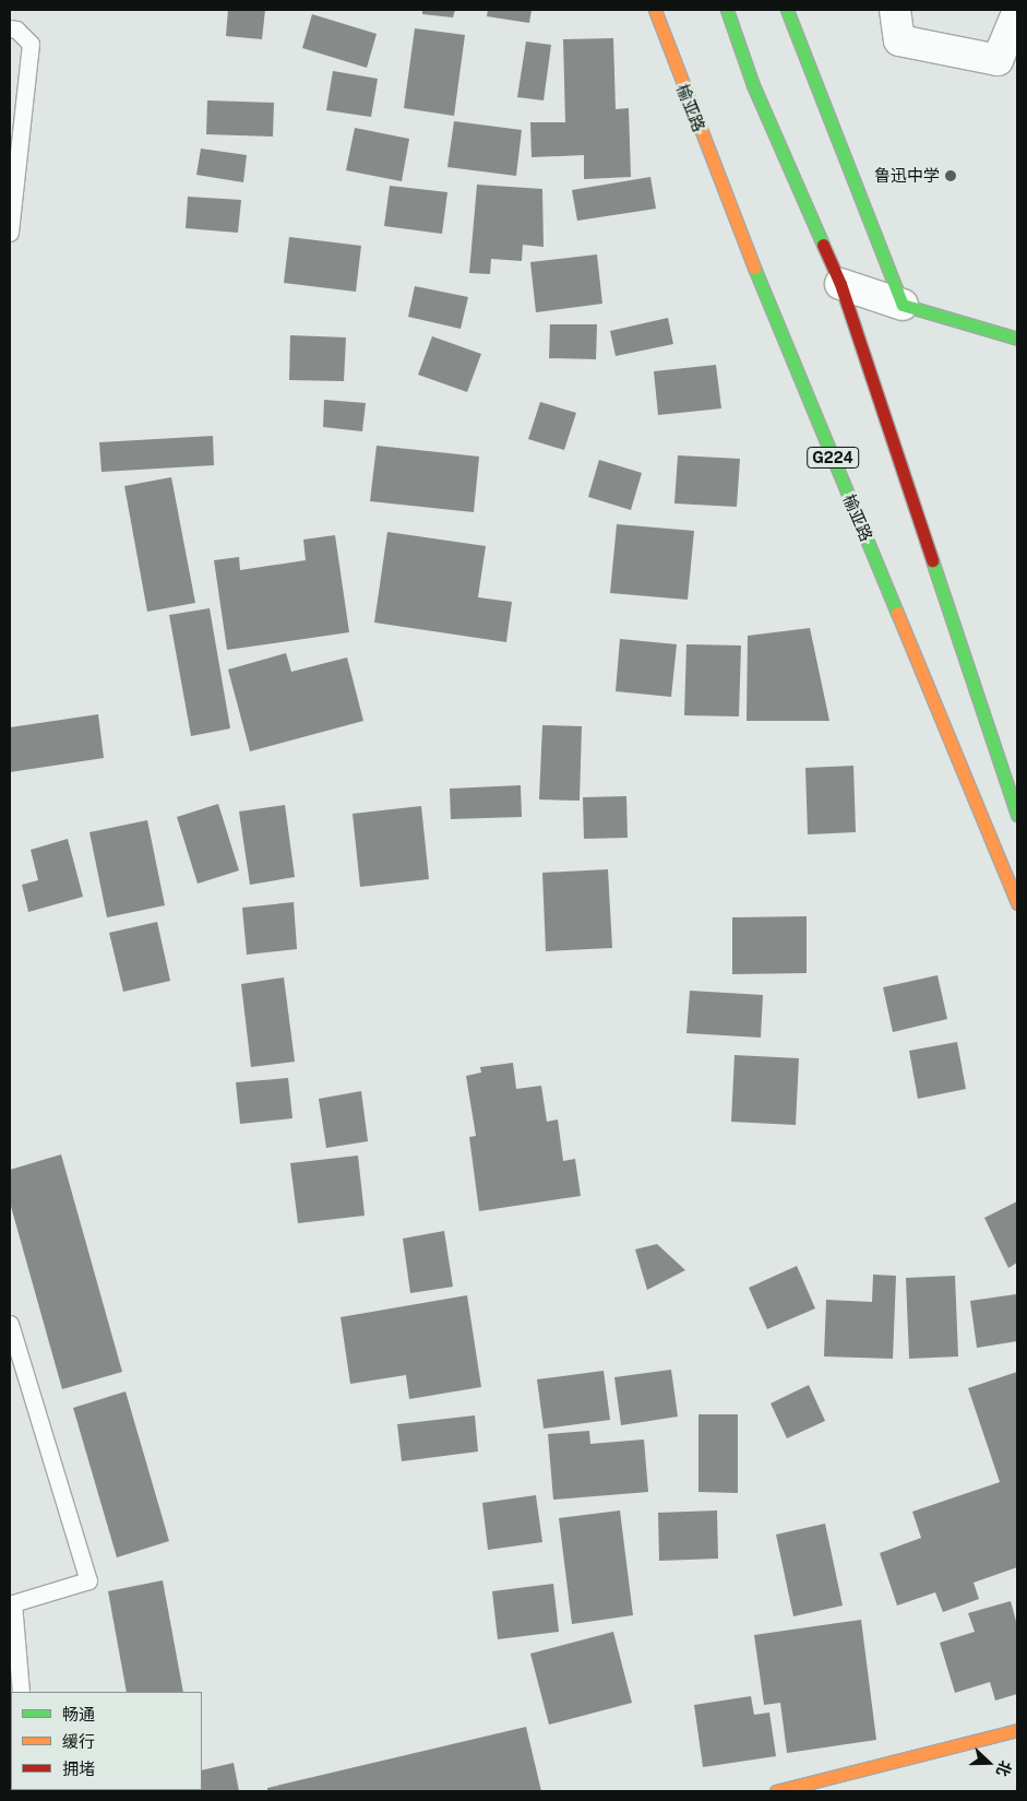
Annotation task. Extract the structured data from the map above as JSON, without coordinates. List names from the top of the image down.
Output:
{
  "streets": {
    "main road": ["榆亚路", "G224"]
  },
  "places": ["鲁迅中学"],
  "legend": ["畅通", "缓行", "拥堵"],
  "north": "right"
}
